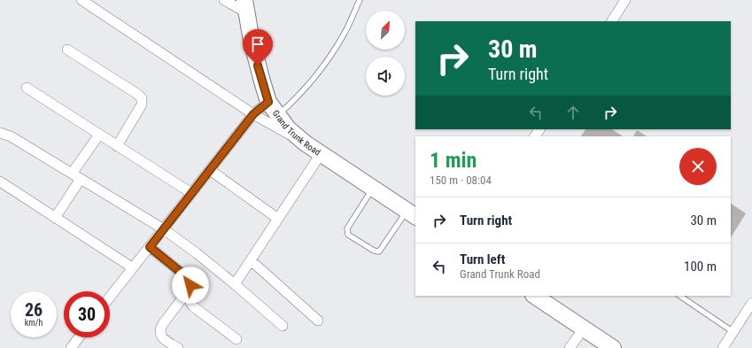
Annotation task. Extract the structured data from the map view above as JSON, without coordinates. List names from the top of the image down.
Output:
{
  "streets": {
    "main road": ["Grand Trunk Road"]
  },
  "north": "top right",
  "page": {
    "turn": ["30 m", "Turn right"],
    "heading": ["1 min", "150 m · 08:04"],
    "list": [
      {
        "name": "Turn right",
        "value": "30 m"
      },
      {
        "name": "Turn left",
        "note": "Grand Trunk Road",
        "value": "100 m"
      }
    ],
    "speed": "26 km/h",
    "limit": "30"
  }
}
